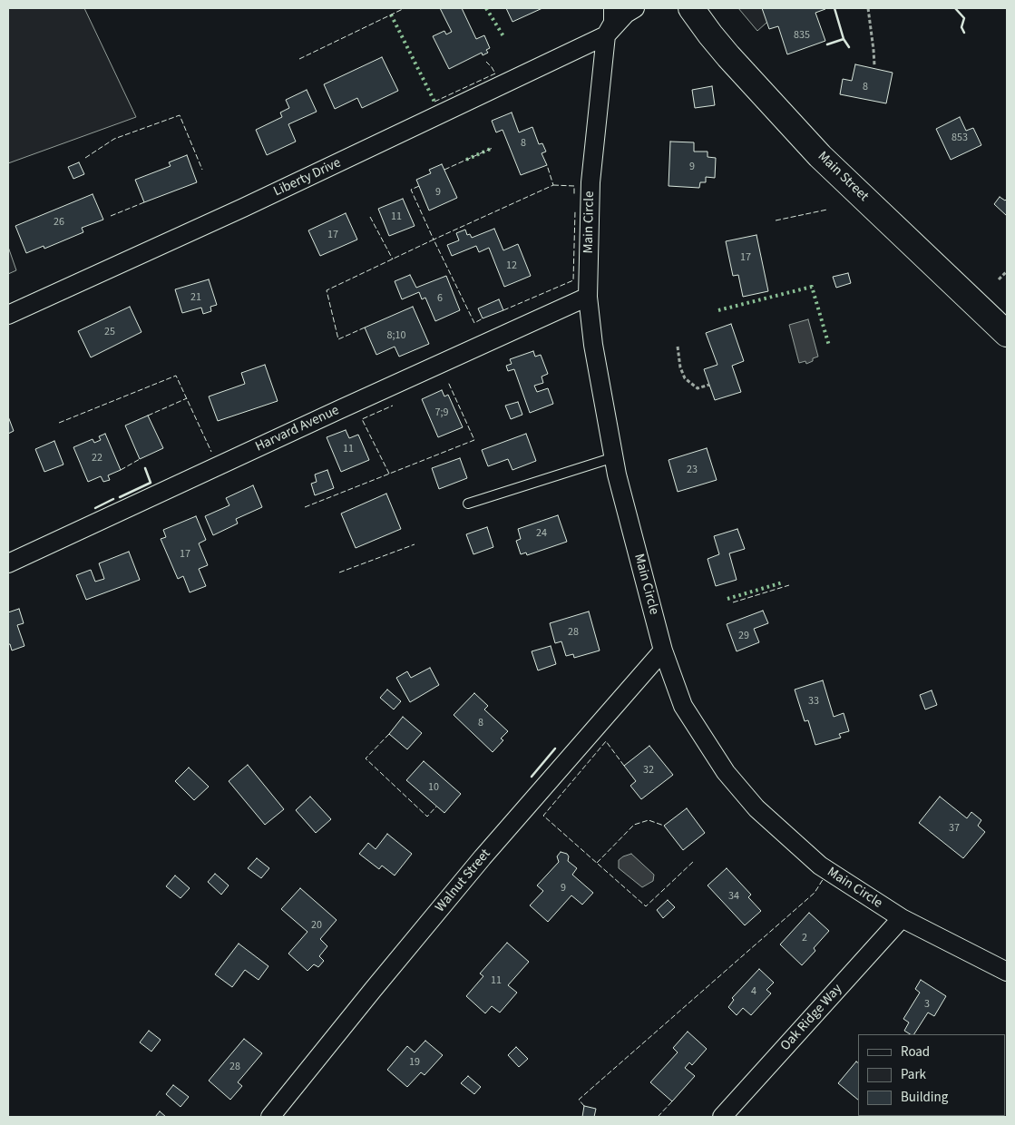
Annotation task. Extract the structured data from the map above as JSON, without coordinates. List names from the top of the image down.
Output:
{
  "streets": {
    "main road": ["Main Street"],
    "street": [
      "Liberty Drive",
      "Main Circle",
      "Harvard Avenue",
      "Walnut Street",
      "Oak Ridge Way"
    ]
  },
  "crossings": [
    ["Liberty Drive", "Main Circle"],
    ["Main Circle", "Harvard Avenue"],
    ["Main Circle", "Walnut Street"],
    ["Main Circle", "Oak Ridge Way"]
  ],
  "house_numbers": [
    "835",
    "8",
    "853",
    "8",
    "9",
    "9",
    "11",
    "26",
    "17",
    "17",
    "12",
    "21",
    "6",
    "25",
    "8;10",
    "7;9",
    "11",
    "22",
    "23",
    "24",
    "17",
    "28",
    "29",
    "33",
    "8",
    "32",
    "10",
    "37",
    "9",
    "34",
    "20",
    "2",
    "11",
    "4",
    "3",
    "19",
    "28"
  ],
  "legend": ["Road", "Park", "Building"]
}
